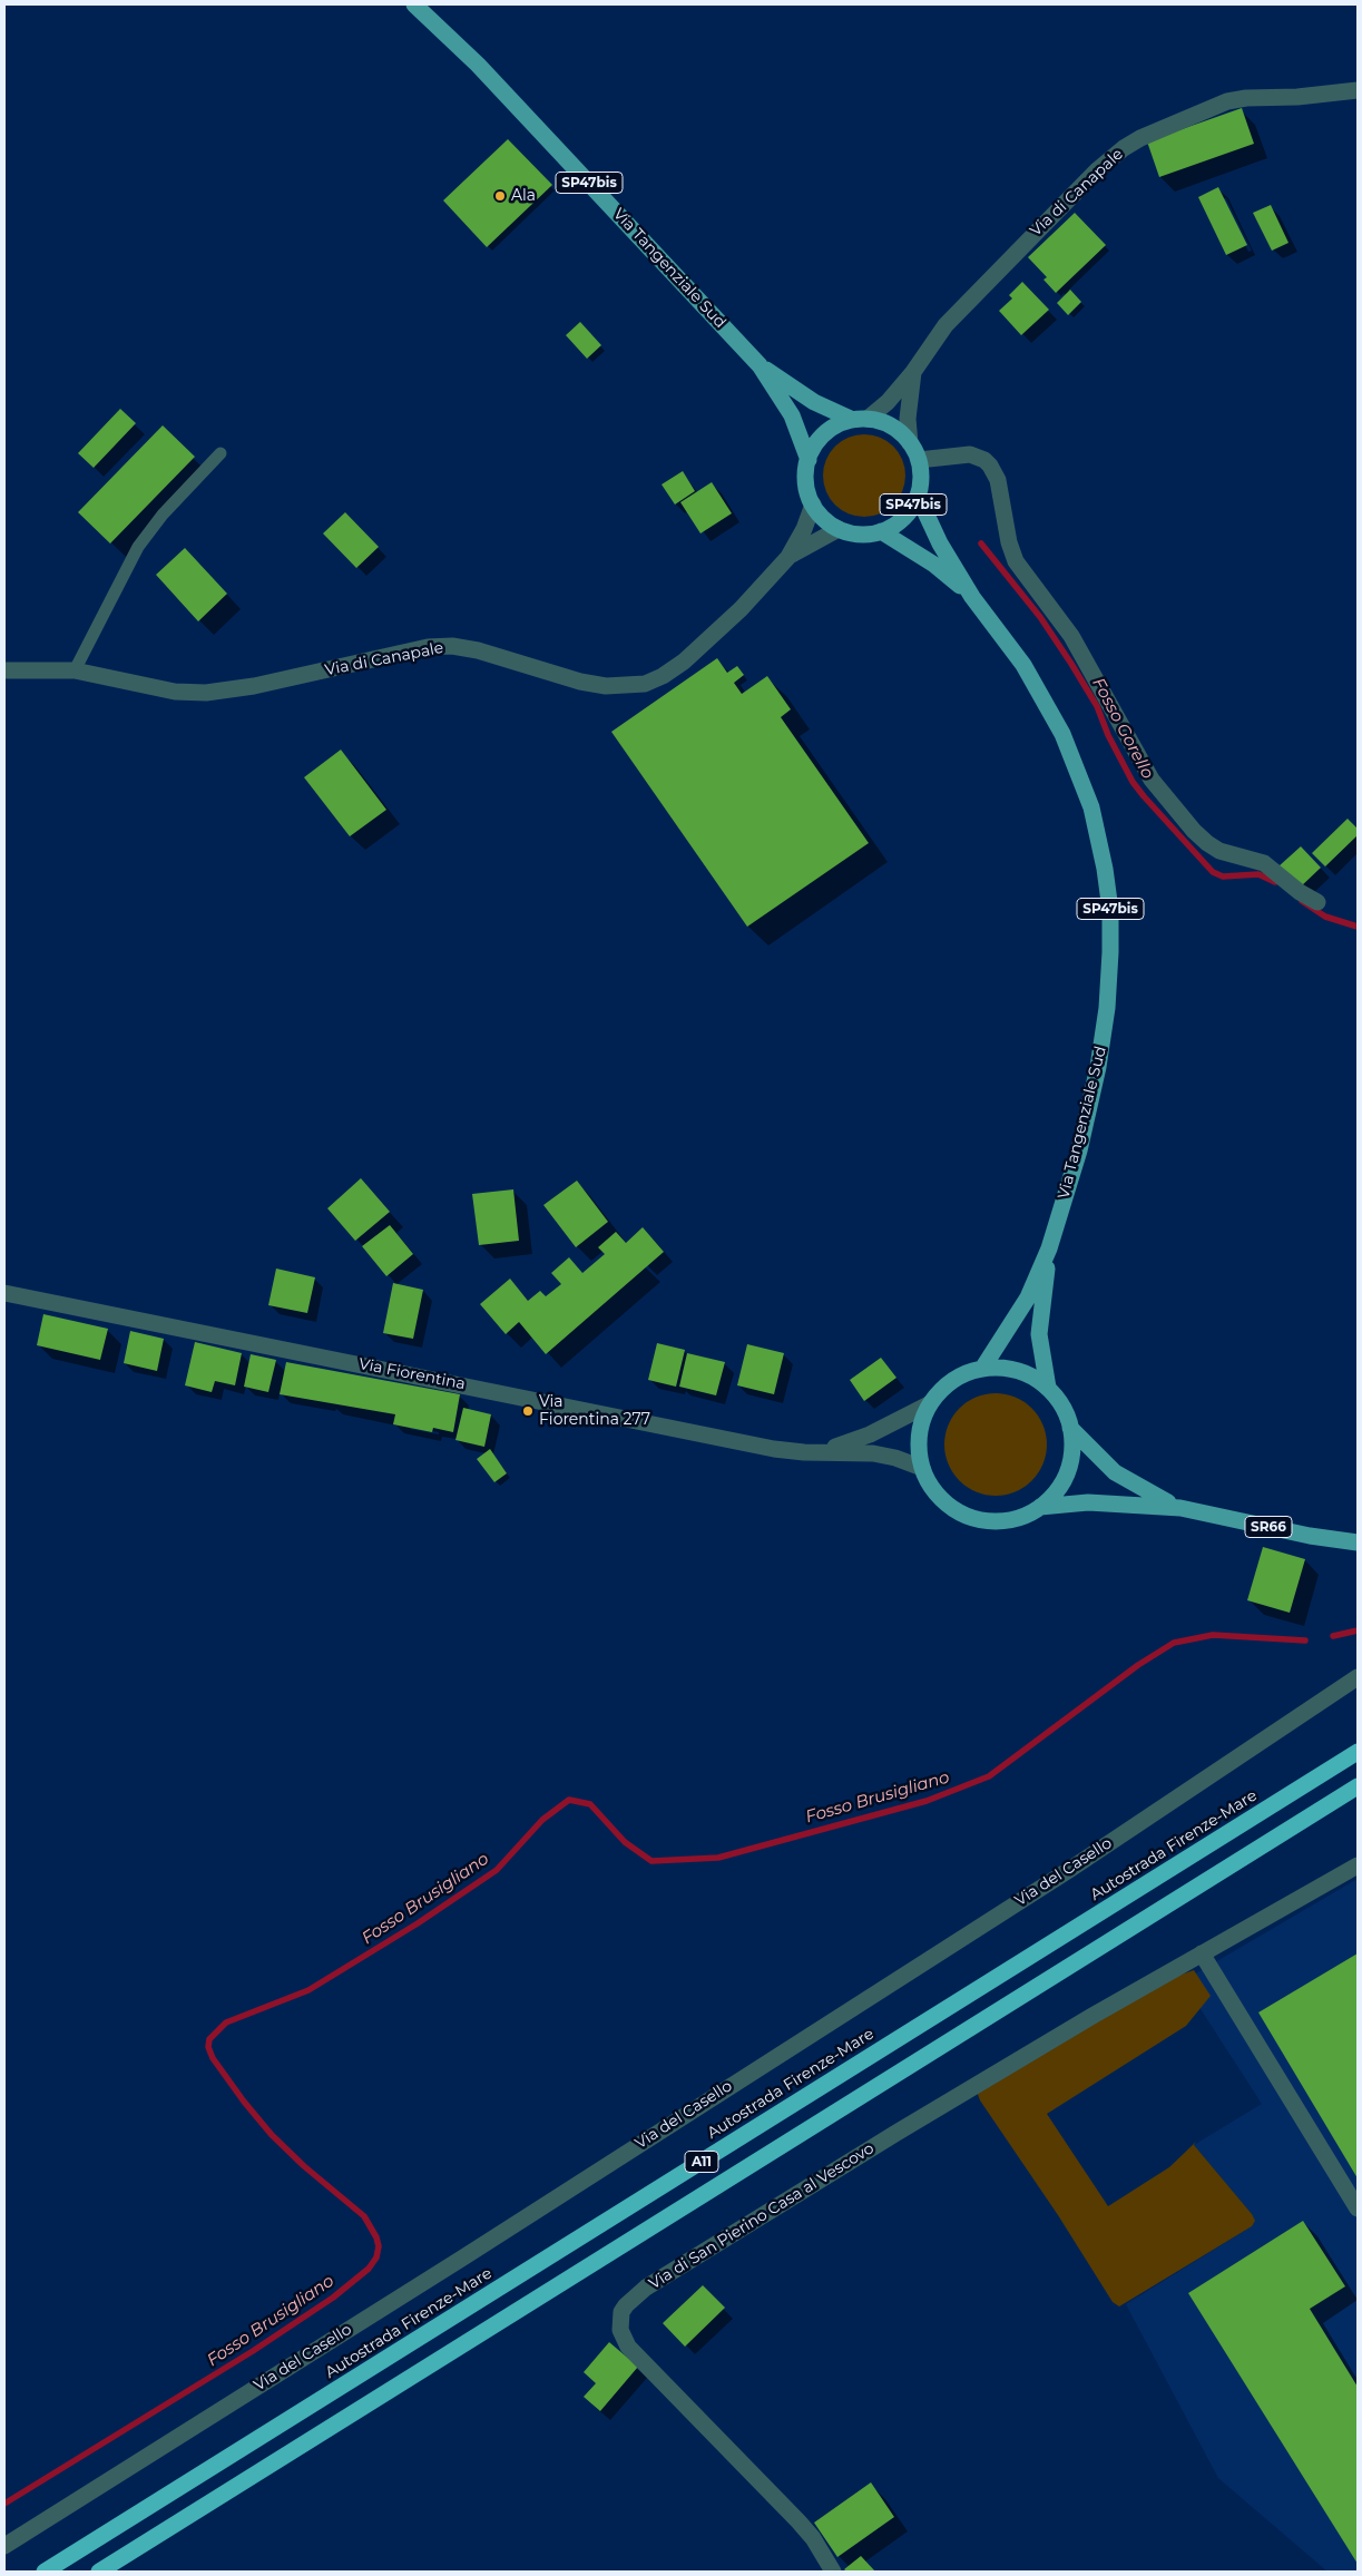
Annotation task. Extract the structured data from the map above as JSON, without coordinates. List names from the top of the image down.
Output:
{
  "streets": {
    "highway": ["Autostrada Firenze-Mare", "A11"],
    "main road": ["SP47bis", "Via Tangenziale Sud", "SR66"],
    "street": [
      "Via di Canapale",
      "Via Fiorentina",
      "Via del Casello",
      "Via di San Pierino Casa al Vescovo"
    ]
  },
  "crossings": [
    ["SP47bis", "Via di Canapale"],
    ["SP47bis", "Via Tangenziale Sud"],
    ["Via di Canapale", "Via Tangenziale Sud"],
    ["Via Tangenziale Sud", "Via Fiorentina"],
    ["Via Tangenziale Sud", "SR66"],
    ["Via Fiorentina", "SR66"]
  ],
  "water": ["Fosso Gorello", "Fosso Brusigliano"],
  "places": ["Ala", "Via Fiorentina 277"]
}
